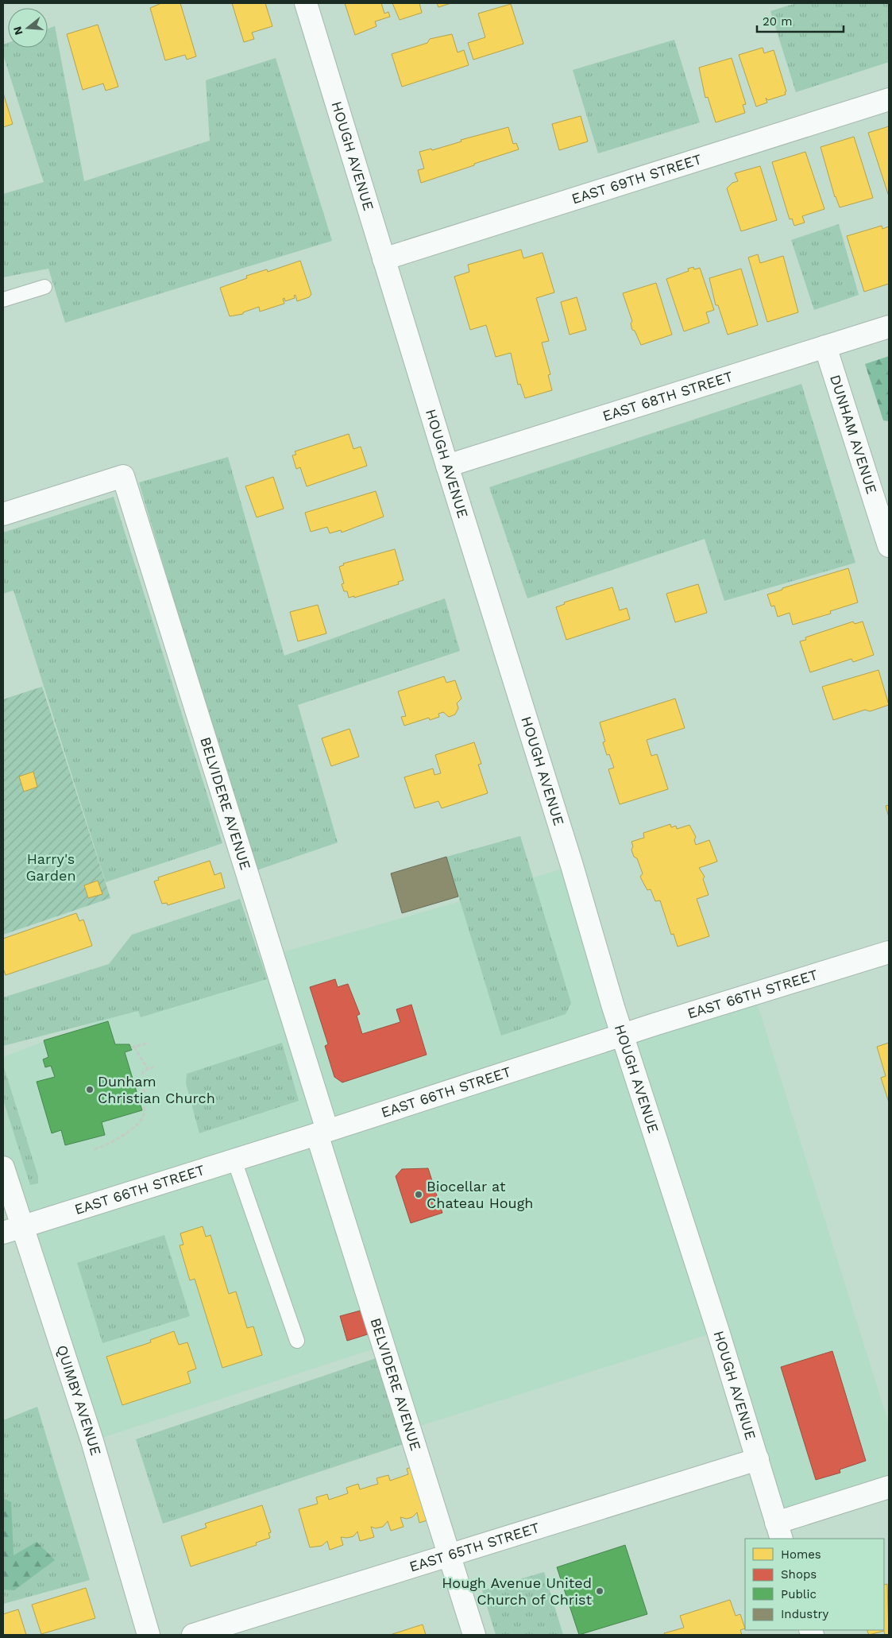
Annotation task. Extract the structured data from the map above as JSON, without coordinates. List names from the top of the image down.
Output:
{
  "streets": {
    "street": [
      "HOUGH AVENUE",
      "EAST 69TH STREET",
      "EAST 68TH STREET",
      "DUNHAM AVENUE",
      "BELVIDERE AVENUE",
      "EAST 66TH STREET",
      "QUIMBY AVENUE",
      "EAST 65TH STREET"
    ]
  },
  "crossings": [
    ["HOUGH AVENUE", "EAST 69TH STREET"],
    ["HOUGH AVENUE", "EAST 68TH STREET"],
    ["HOUGH AVENUE", "EAST 66TH STREET"],
    ["HOUGH AVENUE", "EAST 65TH STREET"],
    ["EAST 68TH STREET", "DUNHAM AVENUE"],
    ["BELVIDERE AVENUE", "EAST 66TH STREET"],
    ["BELVIDERE AVENUE", "EAST 65TH STREET"],
    ["EAST 66TH STREET", "QUIMBY AVENUE"]
  ],
  "parks": ["Harry's Garden"],
  "places": ["Dunham Christian Church", "Biocellar at Chateau Hough", "Hough Avenue United Church of Christ"],
  "legend": [
    "Homes",
    "Shops",
    "Public",
    "Industry"
  ],
  "scale_bar": "20 m",
  "north": "left"
}
